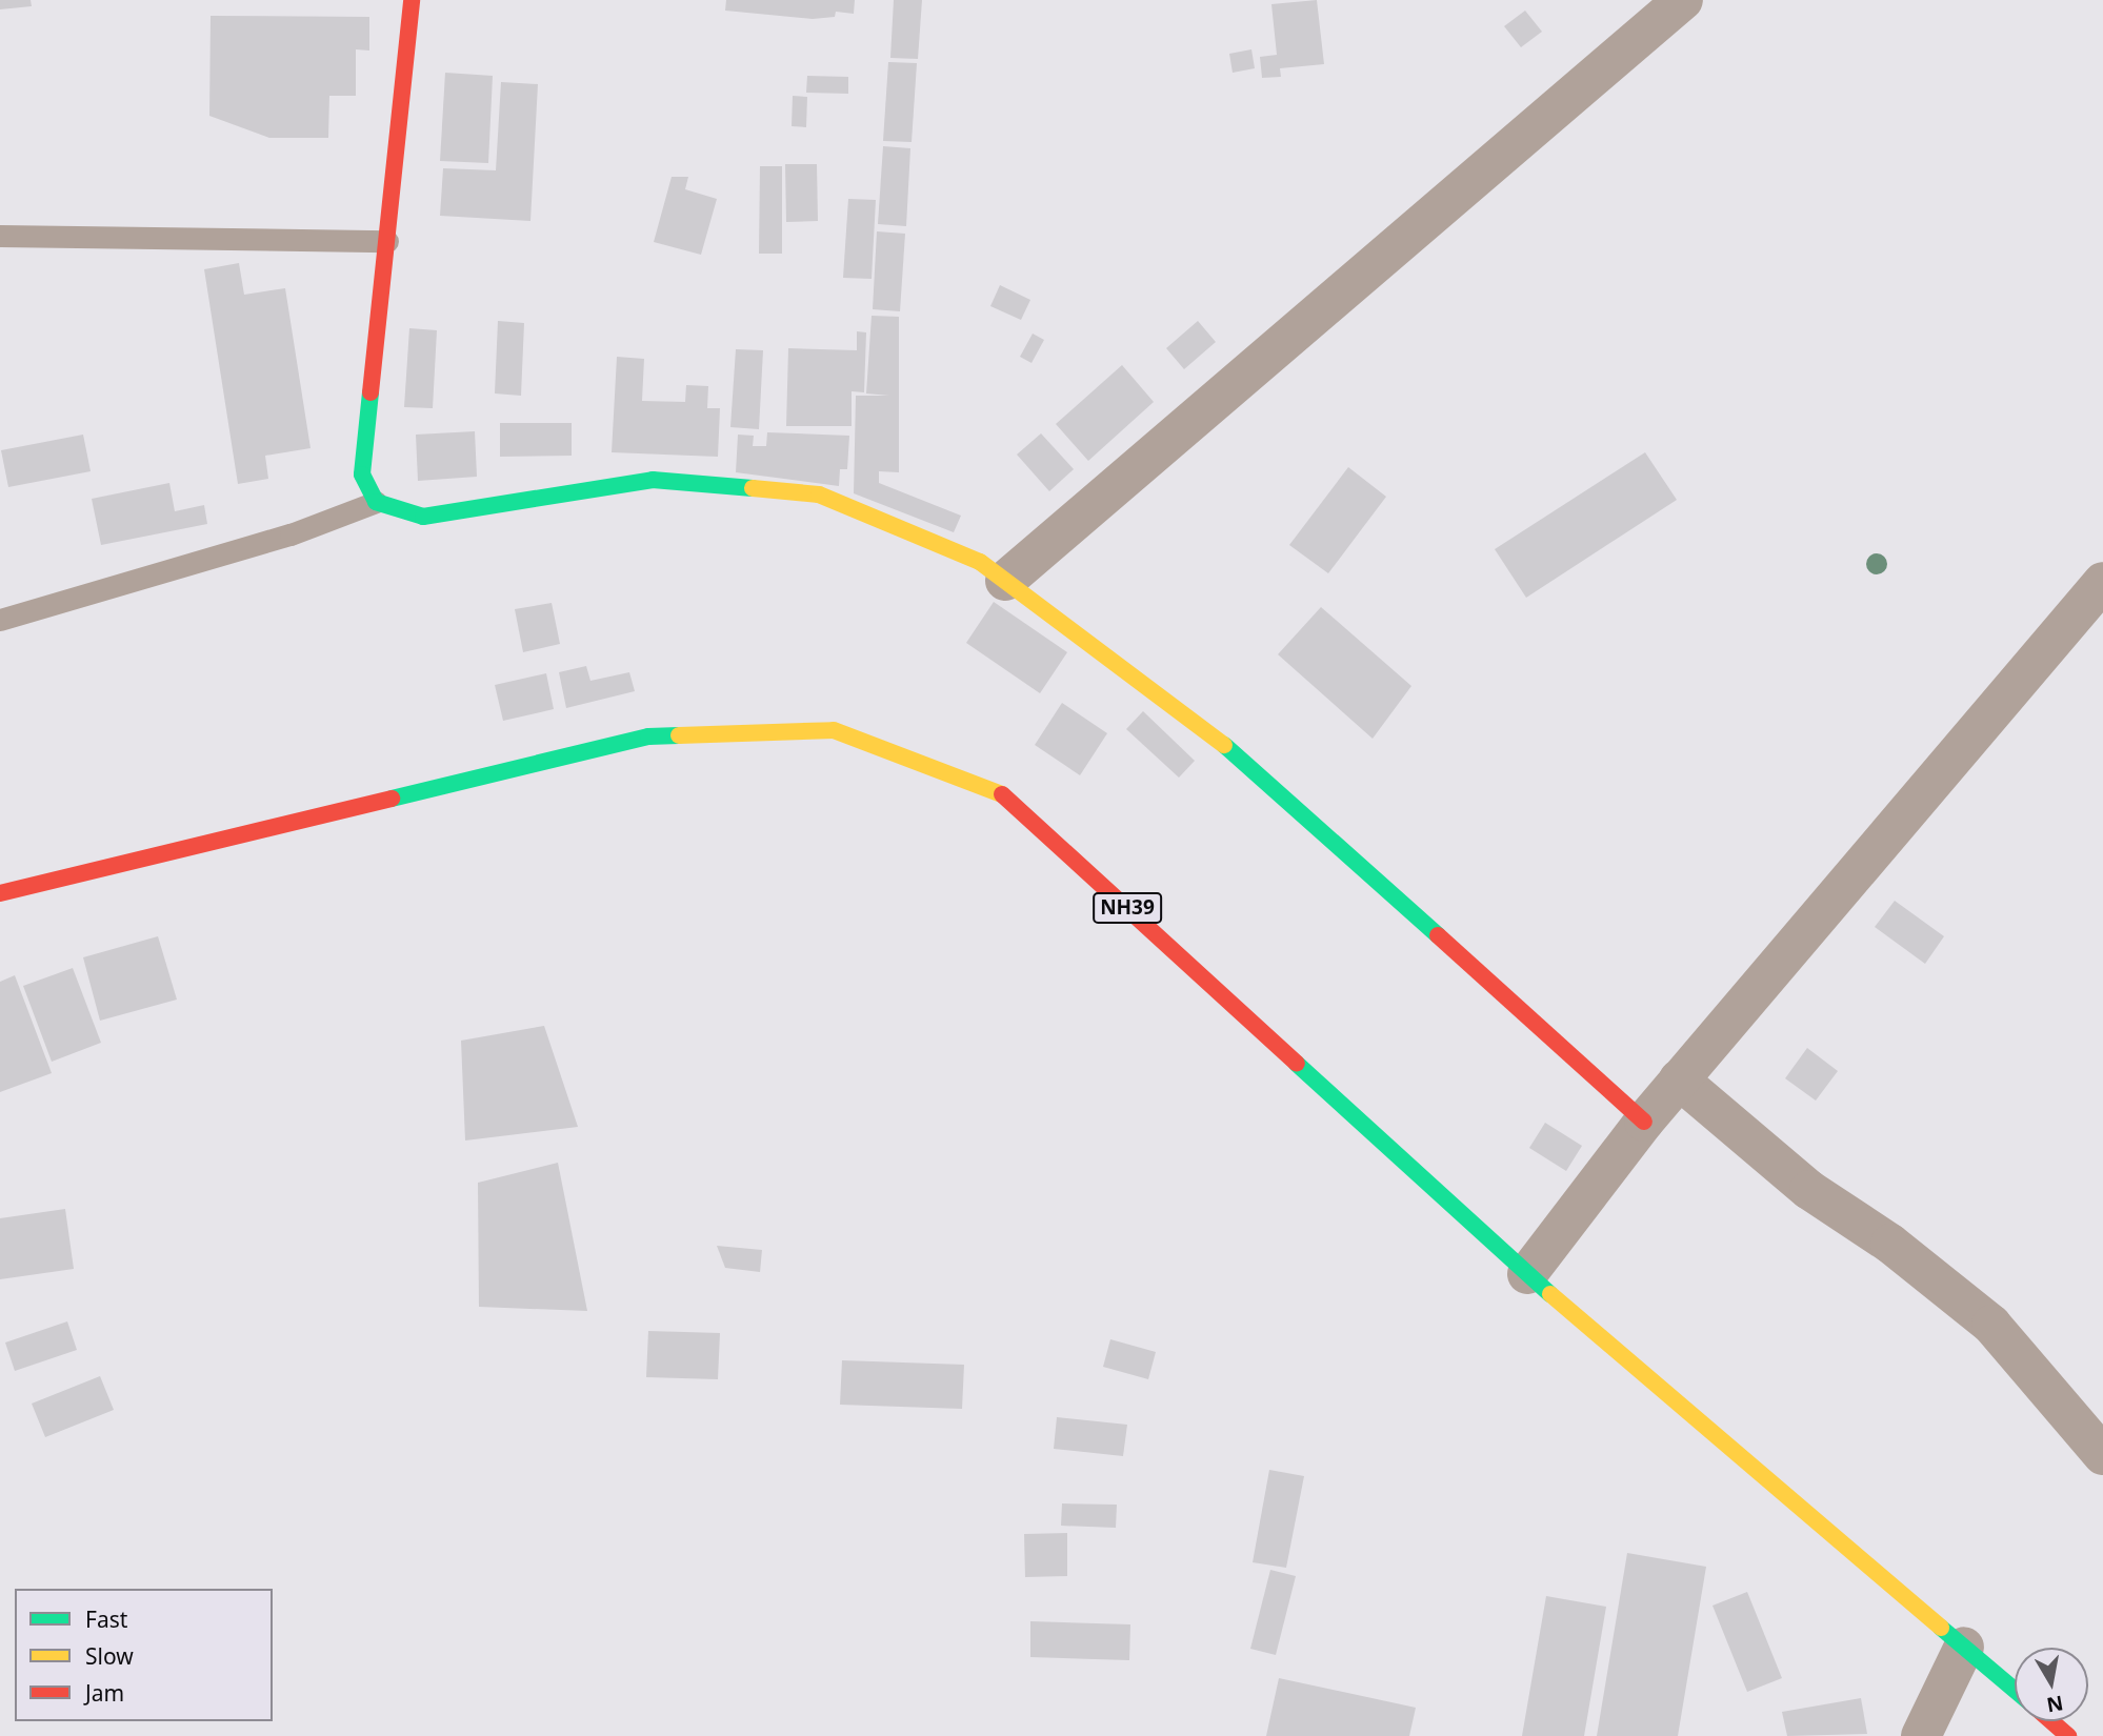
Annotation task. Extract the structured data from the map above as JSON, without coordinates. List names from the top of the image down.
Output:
{
  "streets": {
    "main road": ["NH39"]
  },
  "legend": ["Fast", "Slow", "Jam"],
  "north": "bottom"
}
